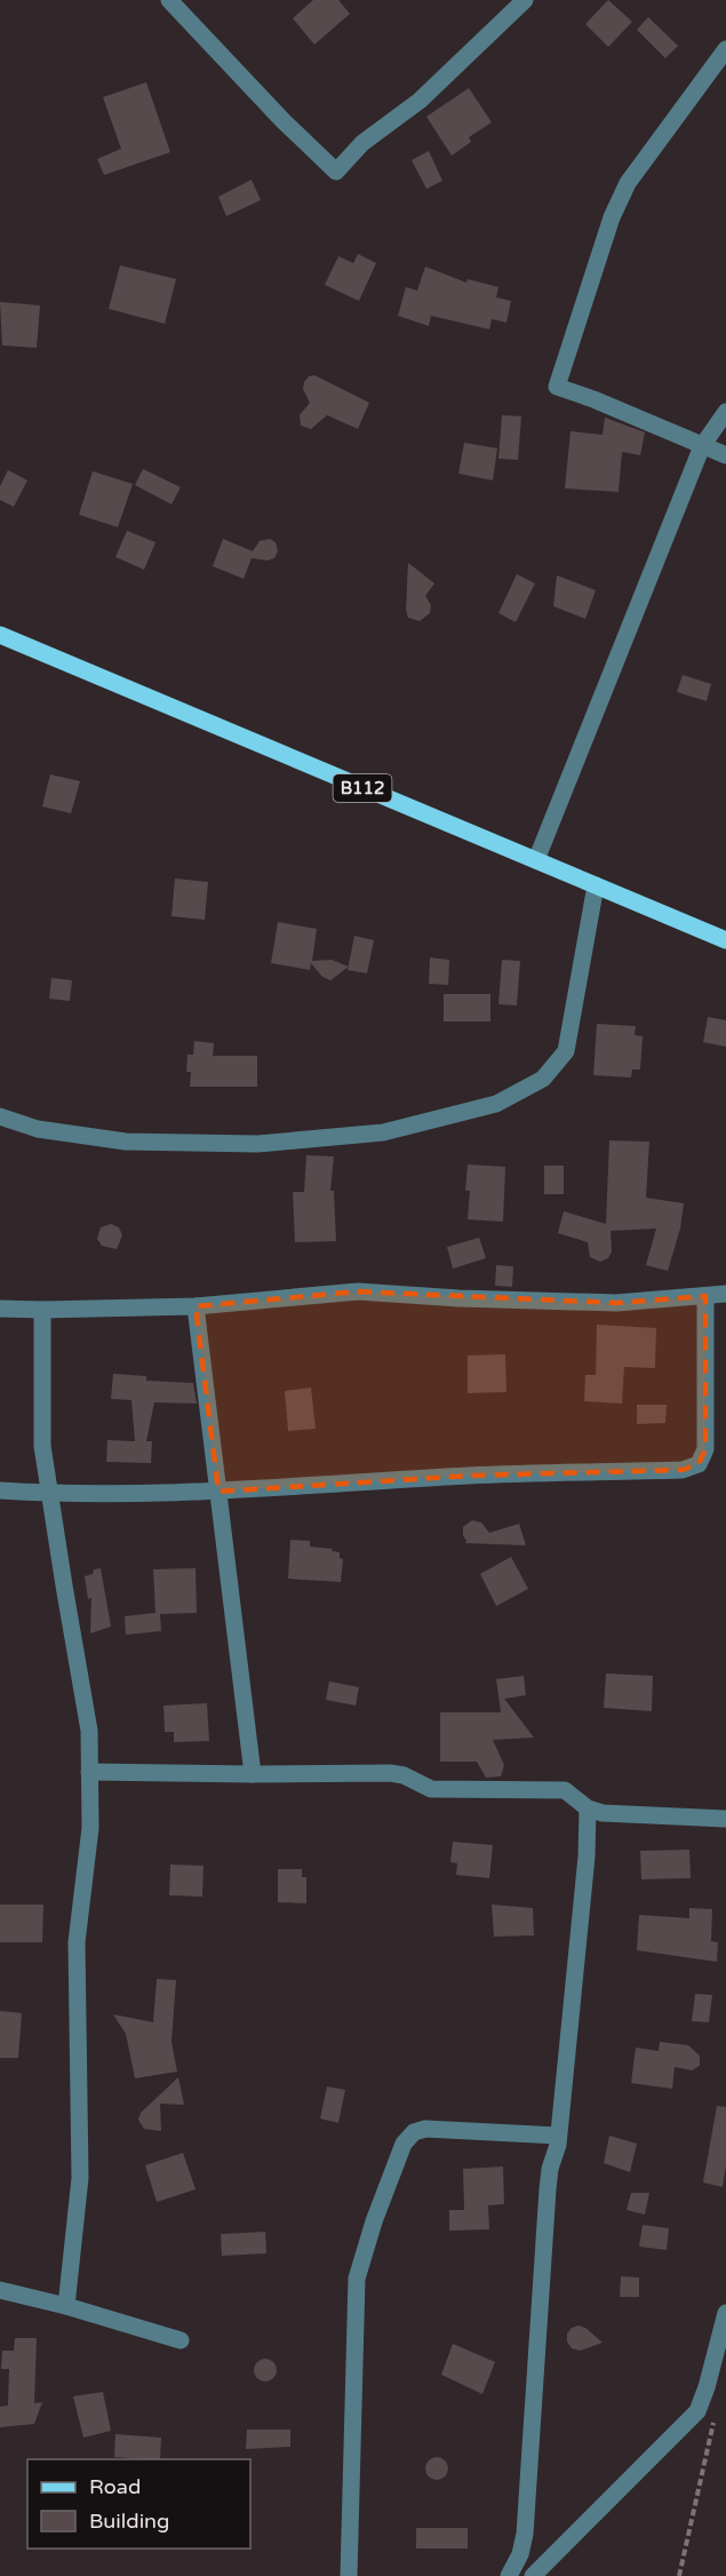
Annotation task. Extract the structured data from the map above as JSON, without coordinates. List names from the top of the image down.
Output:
{
  "streets": {
    "main road": ["B112"]
  },
  "legend": ["Road", "Building"]
}
